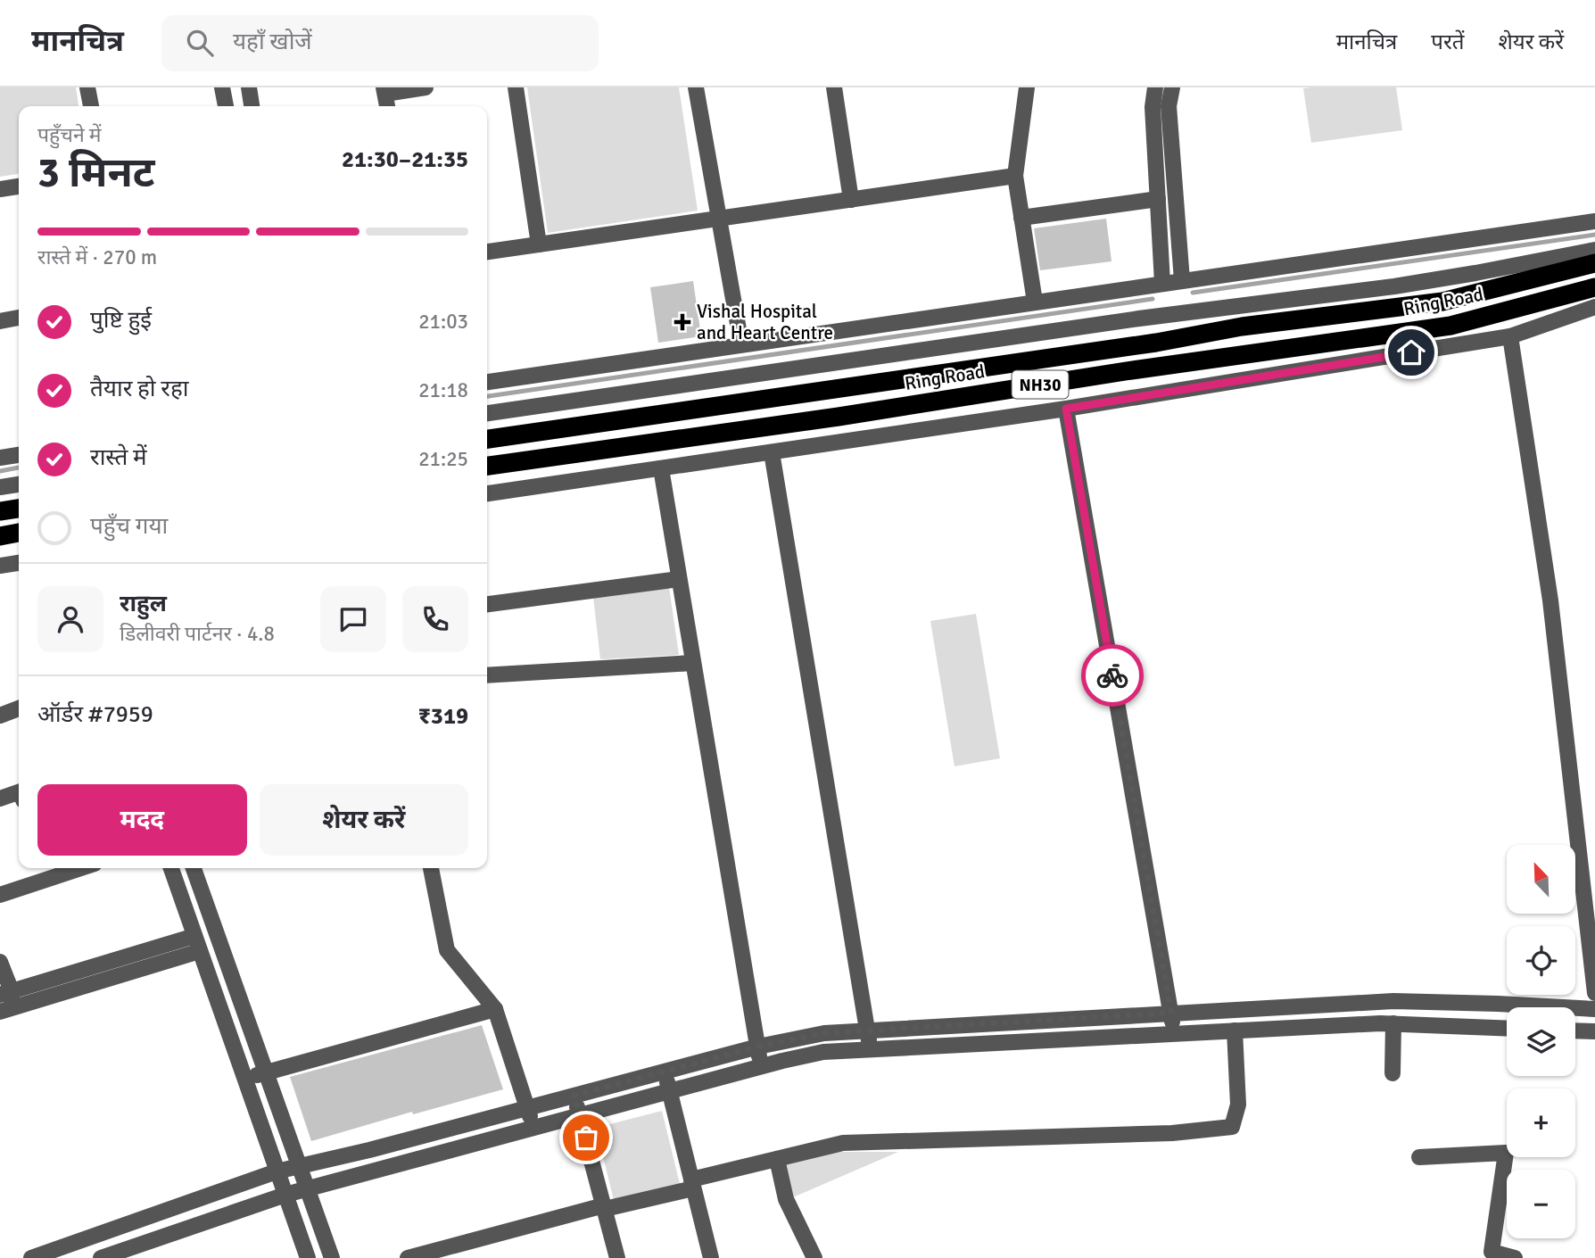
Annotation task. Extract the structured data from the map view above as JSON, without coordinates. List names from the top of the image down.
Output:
{
  "streets": {
    "highway": ["Ring Road", "NH30"]
  },
  "places": {
    "health": ["Vishal Hospital and Heart Centre"]
  },
  "north": "top left",
  "page": {
    "header": "मानचित्र",
    "search": "यहाँ खोजें",
    "nav": ["मानचित्र", "परतें", "शेयर करें"],
    "heading": ["3 मिनट", "पहुँचने में", "21:30–21:35"],
    "panel": [
      "राहुल",
      "डिलीवरी पार्टनर · 4.8",
      "ऑर्डर #7959",
      "₹319"
    ],
    "bar": "रास्ते में · 270 m",
    "list": [
      ["पुष्टि हुई", "21:03"],
      ["तैयार हो रहा", "21:18"],
      ["रास्ते में", "21:25"],
      "पहुँच गया"
    ],
    "buttons": ["मदद", "शेयर करें"],
    "map_buttons": ["+", "−"]
  }
}
